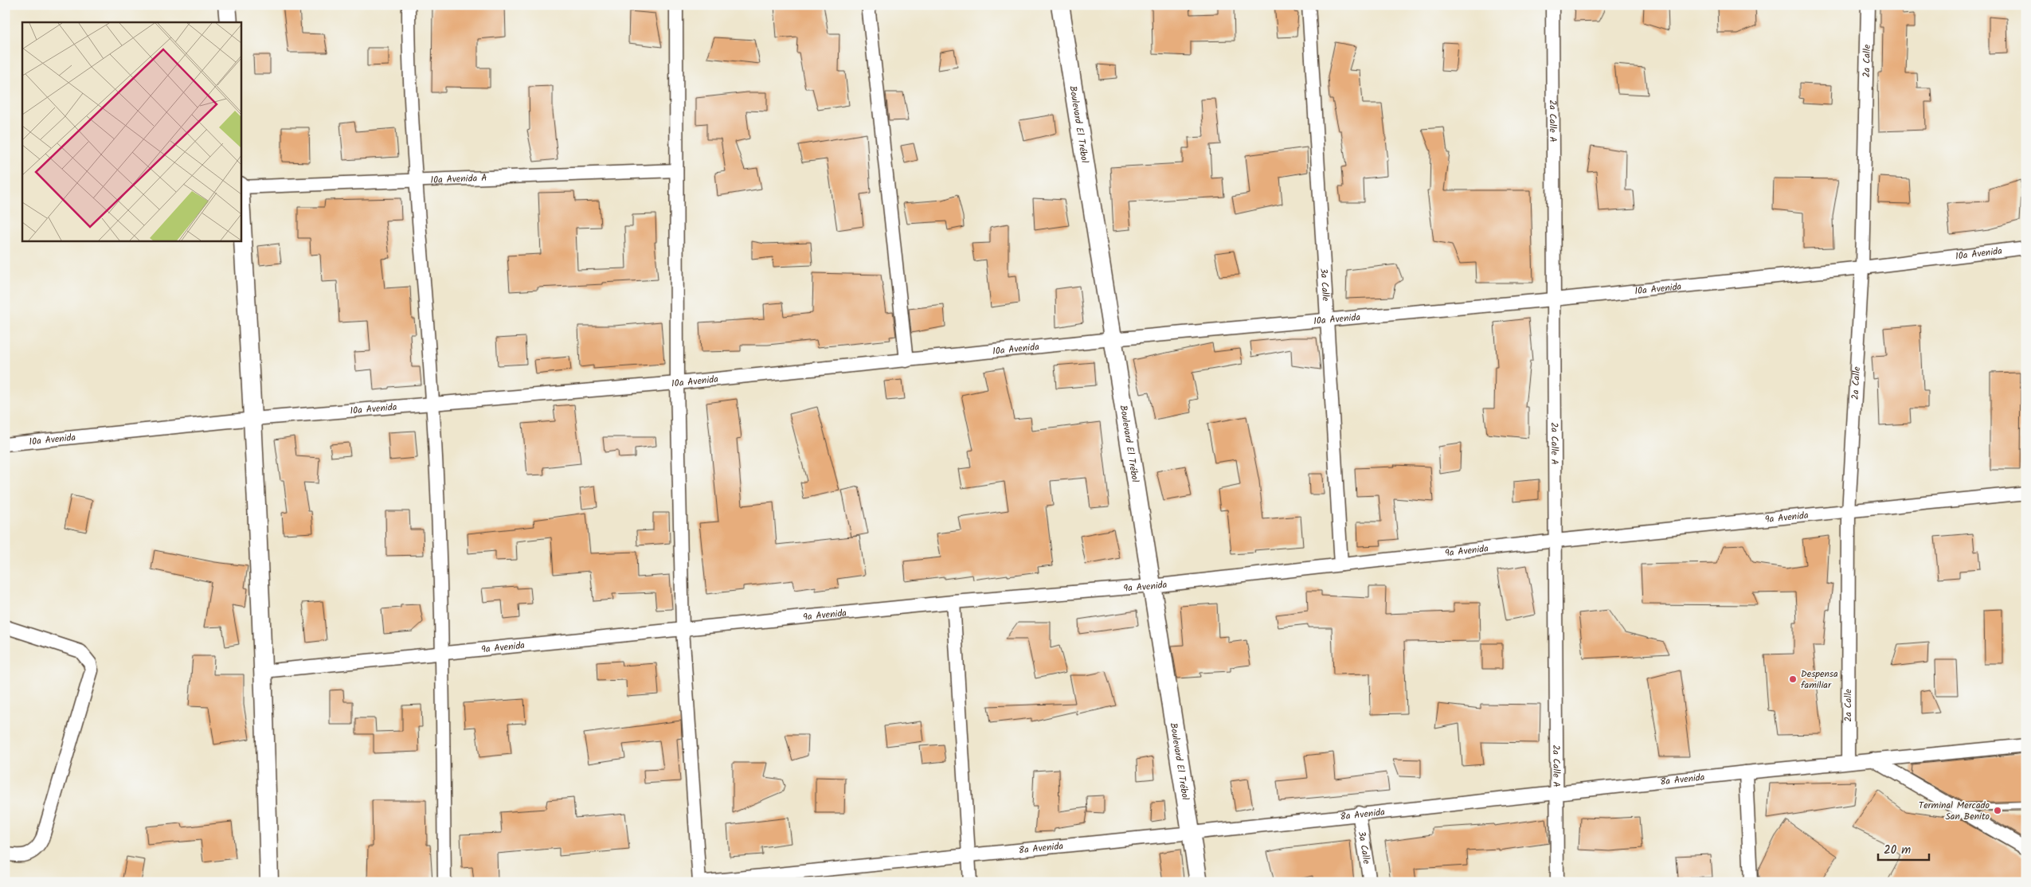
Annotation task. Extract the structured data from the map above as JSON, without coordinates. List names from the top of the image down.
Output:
{
  "streets": {
    "main road": ["Boulevard El Trébol"],
    "street": [
      "2a Calle",
      "2a Calle A",
      "10a Avenida A",
      "10a Avenida",
      "3a Calle",
      "9a Avenida",
      "8a Avenida"
    ]
  },
  "crossings": [
    ["2a Calle", "10a Avenida"],
    ["2a Calle", "9a Avenida"],
    ["2a Calle", "8a Avenida"],
    ["2a Calle A", "10a Avenida"],
    ["2a Calle A", "9a Avenida"],
    ["2a Calle A", "8a Avenida"],
    ["Boulevard El Trébol", "10a Avenida"],
    ["Boulevard El Trébol", "9a Avenida"],
    ["Boulevard El Trébol", "8a Avenida"],
    ["10a Avenida", "3a Calle"],
    ["3a Calle", "9a Avenida"],
    ["3a Calle", "8a Avenida"]
  ],
  "places": ["Despensa familiar", "Terminal Mercado San Benito"],
  "scale_bar": "20 m"
}
